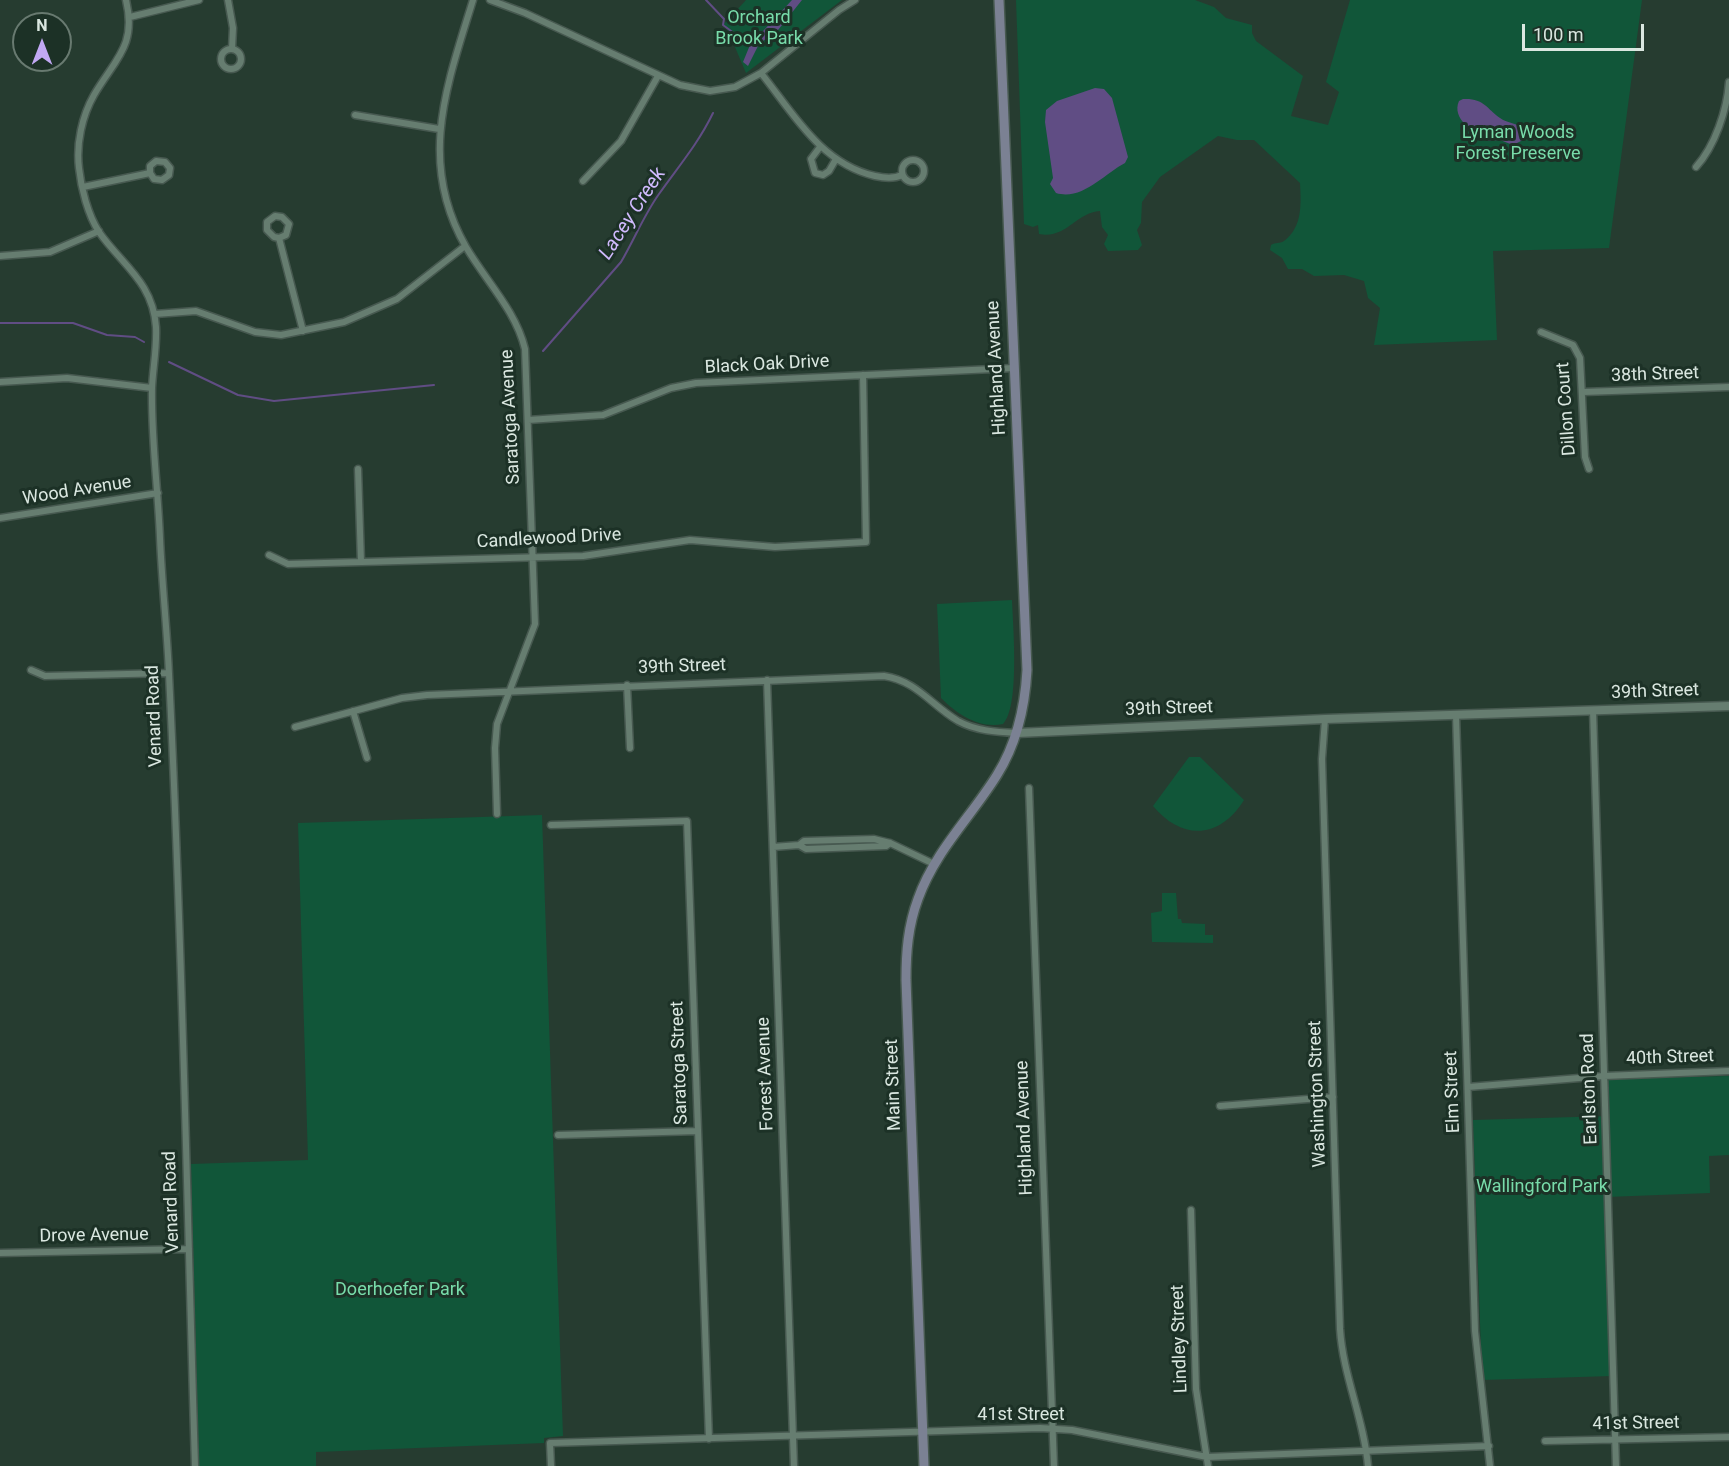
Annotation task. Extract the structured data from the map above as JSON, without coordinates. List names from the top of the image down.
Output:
{
  "streets": {
    "main road": ["Highland Avenue", "Main Street"],
    "street": [
      "Black Oak Drive",
      "38th Street",
      "Dillon Court",
      "Saratoga Avenue",
      "Wood Avenue",
      "Candlewood Drive",
      "39th Street",
      "Venard Road",
      "40th Street",
      "Saratoga Street",
      "Forest Avenue",
      "Earlston Road",
      "Elm Street",
      "Washington Street",
      "Drove Avenue",
      "Lindley Street",
      "41st Street"
    ]
  },
  "crossings": [
    ["Black Oak Drive", "Highland Avenue"],
    ["Black Oak Drive", "Saratoga Avenue"],
    ["Black Oak Drive", "Candlewood Drive"],
    ["Highland Avenue", "39th Street"],
    ["Highland Avenue", "Main Street"],
    ["Highland Avenue", "41st Street"],
    ["38th Street", "Dillon Court"],
    ["Saratoga Avenue", "Candlewood Drive"],
    ["Saratoga Avenue", "39th Street"],
    ["Wood Avenue", "Venard Road"],
    ["39th Street", "Forest Avenue"],
    ["39th Street", "Main Street"],
    ["39th Street", "Earlston Road"],
    ["39th Street", "Elm Street"],
    ["39th Street", "Washington Street"],
    ["Venard Road", "Drove Avenue"],
    ["40th Street", "Earlston Road"],
    ["40th Street", "Elm Street"],
    ["Saratoga Street", "41st Street"],
    ["Forest Avenue", "41st Street"],
    ["Main Street", "41st Street"],
    ["Earlston Road", "41st Street"],
    ["Elm Street", "41st Street"],
    ["Washington Street", "41st Street"],
    ["Lindley Street", "41st Street"]
  ],
  "water": ["Lacey Creek"],
  "parks": [
    "Orchard Brook Park",
    "Lyman Woods Forest Preserve",
    "Wallingford Park",
    "Doerhoefer Park"
  ],
  "scale_bar": "100 m",
  "north": "top"
}
